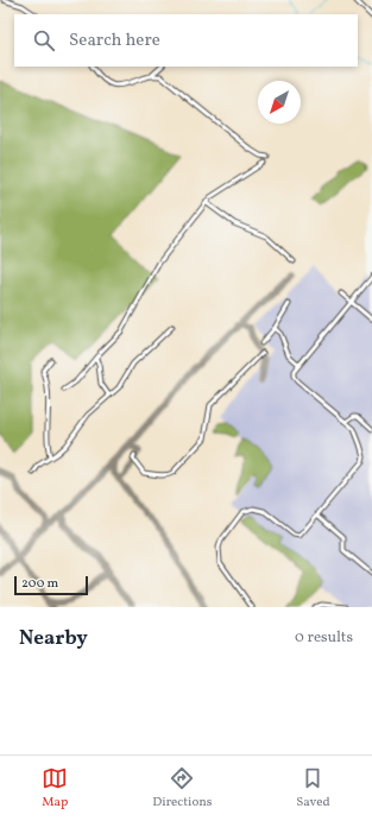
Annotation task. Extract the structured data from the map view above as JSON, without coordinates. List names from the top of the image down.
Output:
{
  "scale_bar": "200 m",
  "north": "bottom left",
  "page": {
    "search": "Search here",
    "scale": "200 m",
    "heading": ["Nearby", "0 results"],
    "nav": ["Map", "Directions", "Saved"]
  }
}
